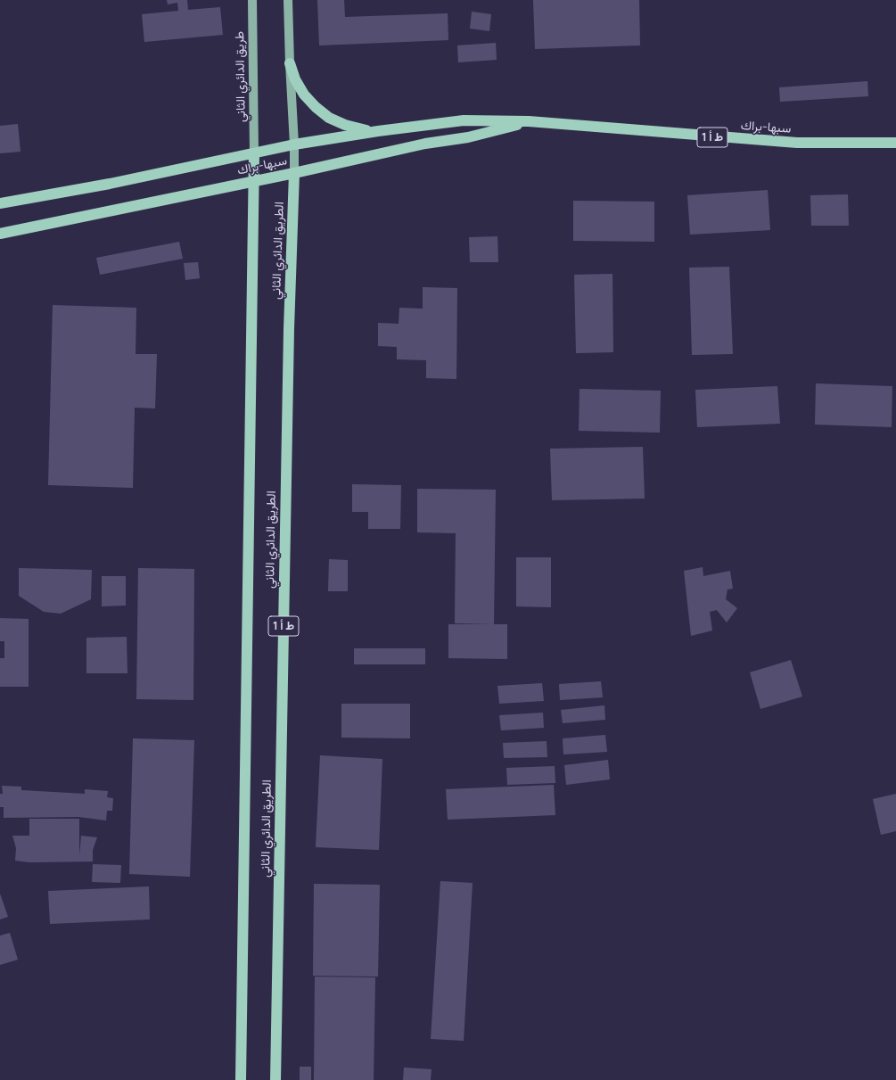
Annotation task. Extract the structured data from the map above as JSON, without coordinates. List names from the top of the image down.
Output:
{
  "streets": {
    "highway": ["سبها-براك", "ط أ 1", "الطريق الدائري الثاني"],
    "main road": ["طريق الدائري الثاني"]
  },
  "crossings": [
    ["طريق الدائري الثاني", "سبها-براك"],
    ["طريق الدائري الثاني", "الطريق الدائري الثاني"],
    ["سبها-براك", "الطريق الدائري الثاني"]
  ]
}
